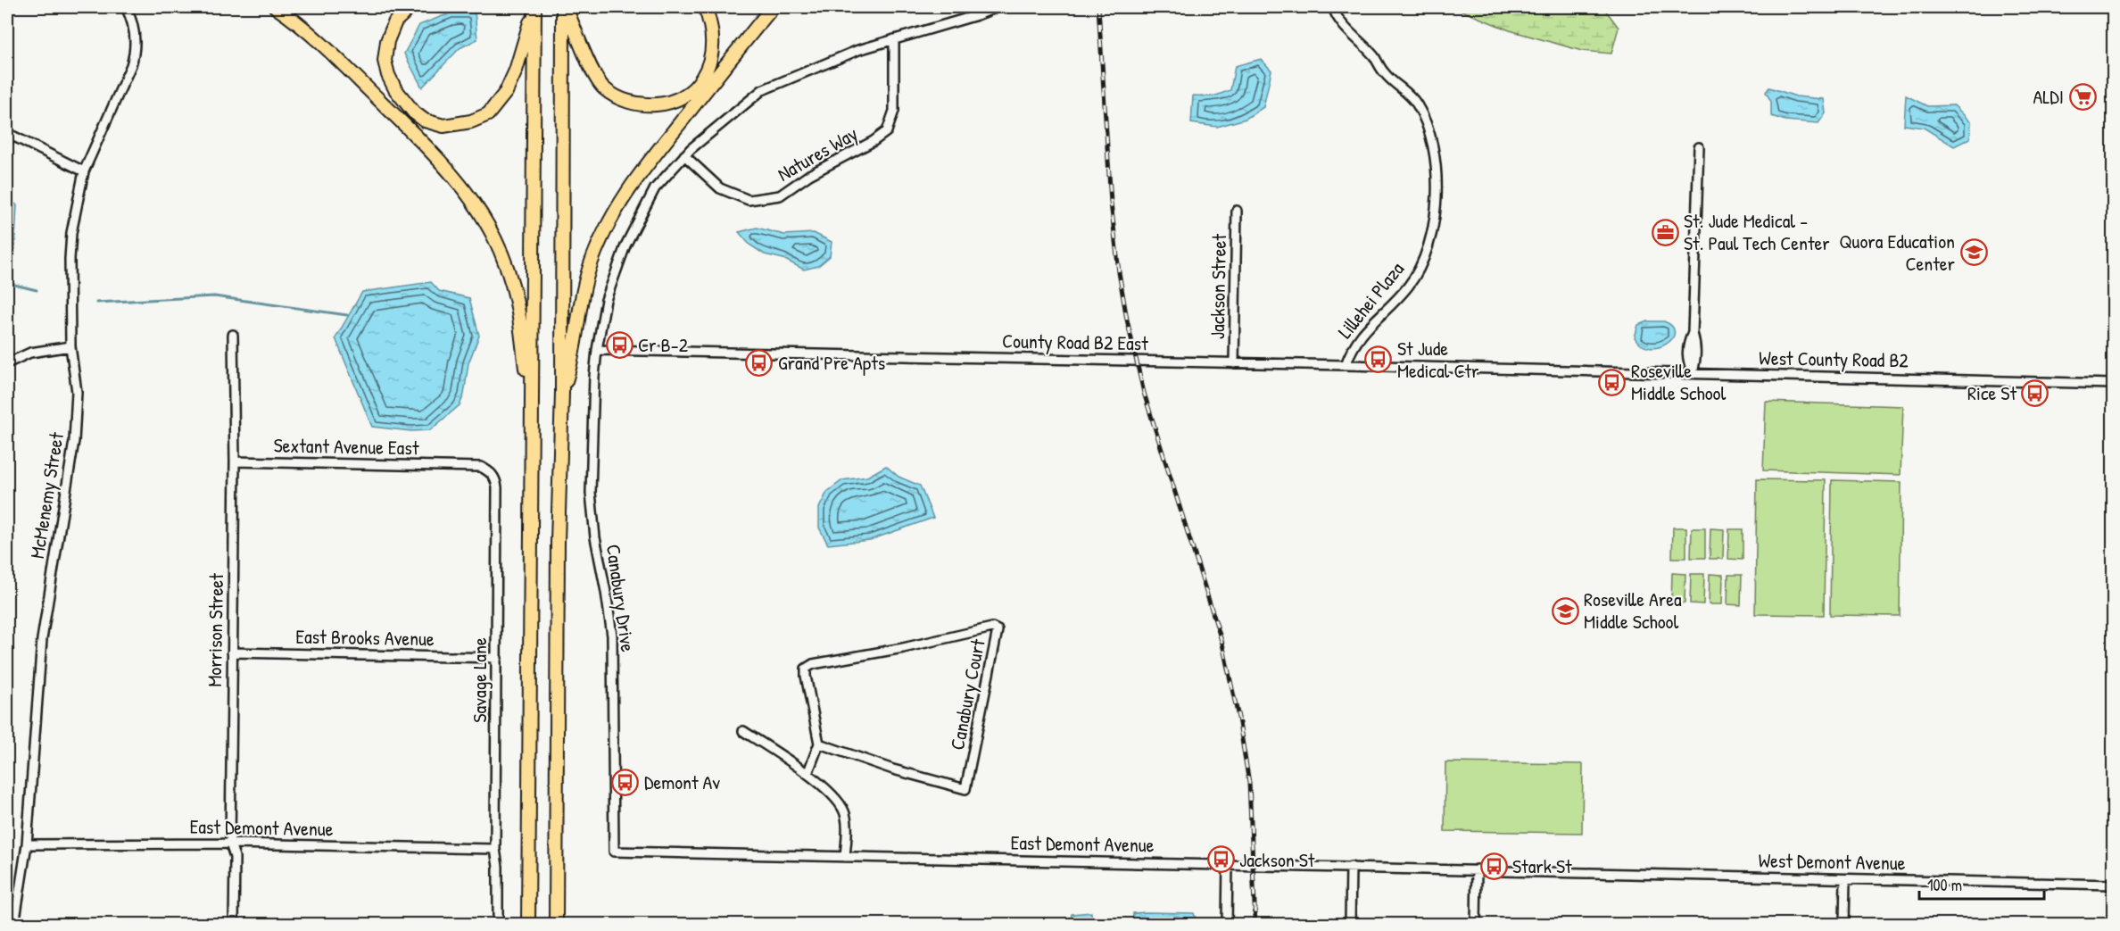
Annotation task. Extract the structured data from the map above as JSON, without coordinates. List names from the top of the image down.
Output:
{
  "streets": {
    "street": [
      "Natures Way",
      "Jackson Street",
      "Lillehei Plaza",
      "County Road B2 East",
      "West County Road B2",
      "Sextant Avenue East",
      "McMenemy Street",
      "Canabury Drive",
      "Morrison Street",
      "East Brooks Avenue",
      "Savage Lane",
      "Canabury Court",
      "East Demont Avenue",
      "West Demont Avenue"
    ]
  },
  "crossings": [
    ["Natures Way", "Canabury Drive"],
    ["Jackson Street", "County Road B2 East"],
    ["Lillehei Plaza", "County Road B2 East"],
    ["County Road B2 East", "West County Road B2"],
    ["County Road B2 East", "Canabury Drive"],
    ["Sextant Avenue East", "Morrison Street"],
    ["Sextant Avenue East", "Savage Lane"],
    ["McMenemy Street", "East Demont Avenue"],
    ["Canabury Drive", "East Demont Avenue"],
    ["Morrison Street", "East Brooks Avenue"],
    ["Morrison Street", "East Demont Avenue"],
    ["East Brooks Avenue", "Savage Lane"],
    ["Savage Lane", "East Demont Avenue"],
    ["East Demont Avenue", "West Demont Avenue"]
  ],
  "places": {
    "supermarket": ["ALDI"],
    "office": ["St. Jude Medical - St. Paul Tech Center"],
    "school or university": ["Quora Education Center", "Roseville Area Middle School"],
    "bus stop": [
      "Cr B-2",
      "St Jude Medical Ctr",
      "Grand Pre Apts",
      "Roseville Middle School",
      "Rice St",
      "Demont Av",
      "Jackson St",
      "Stark St"
    ]
  },
  "scale_bar": "100 m"
}
